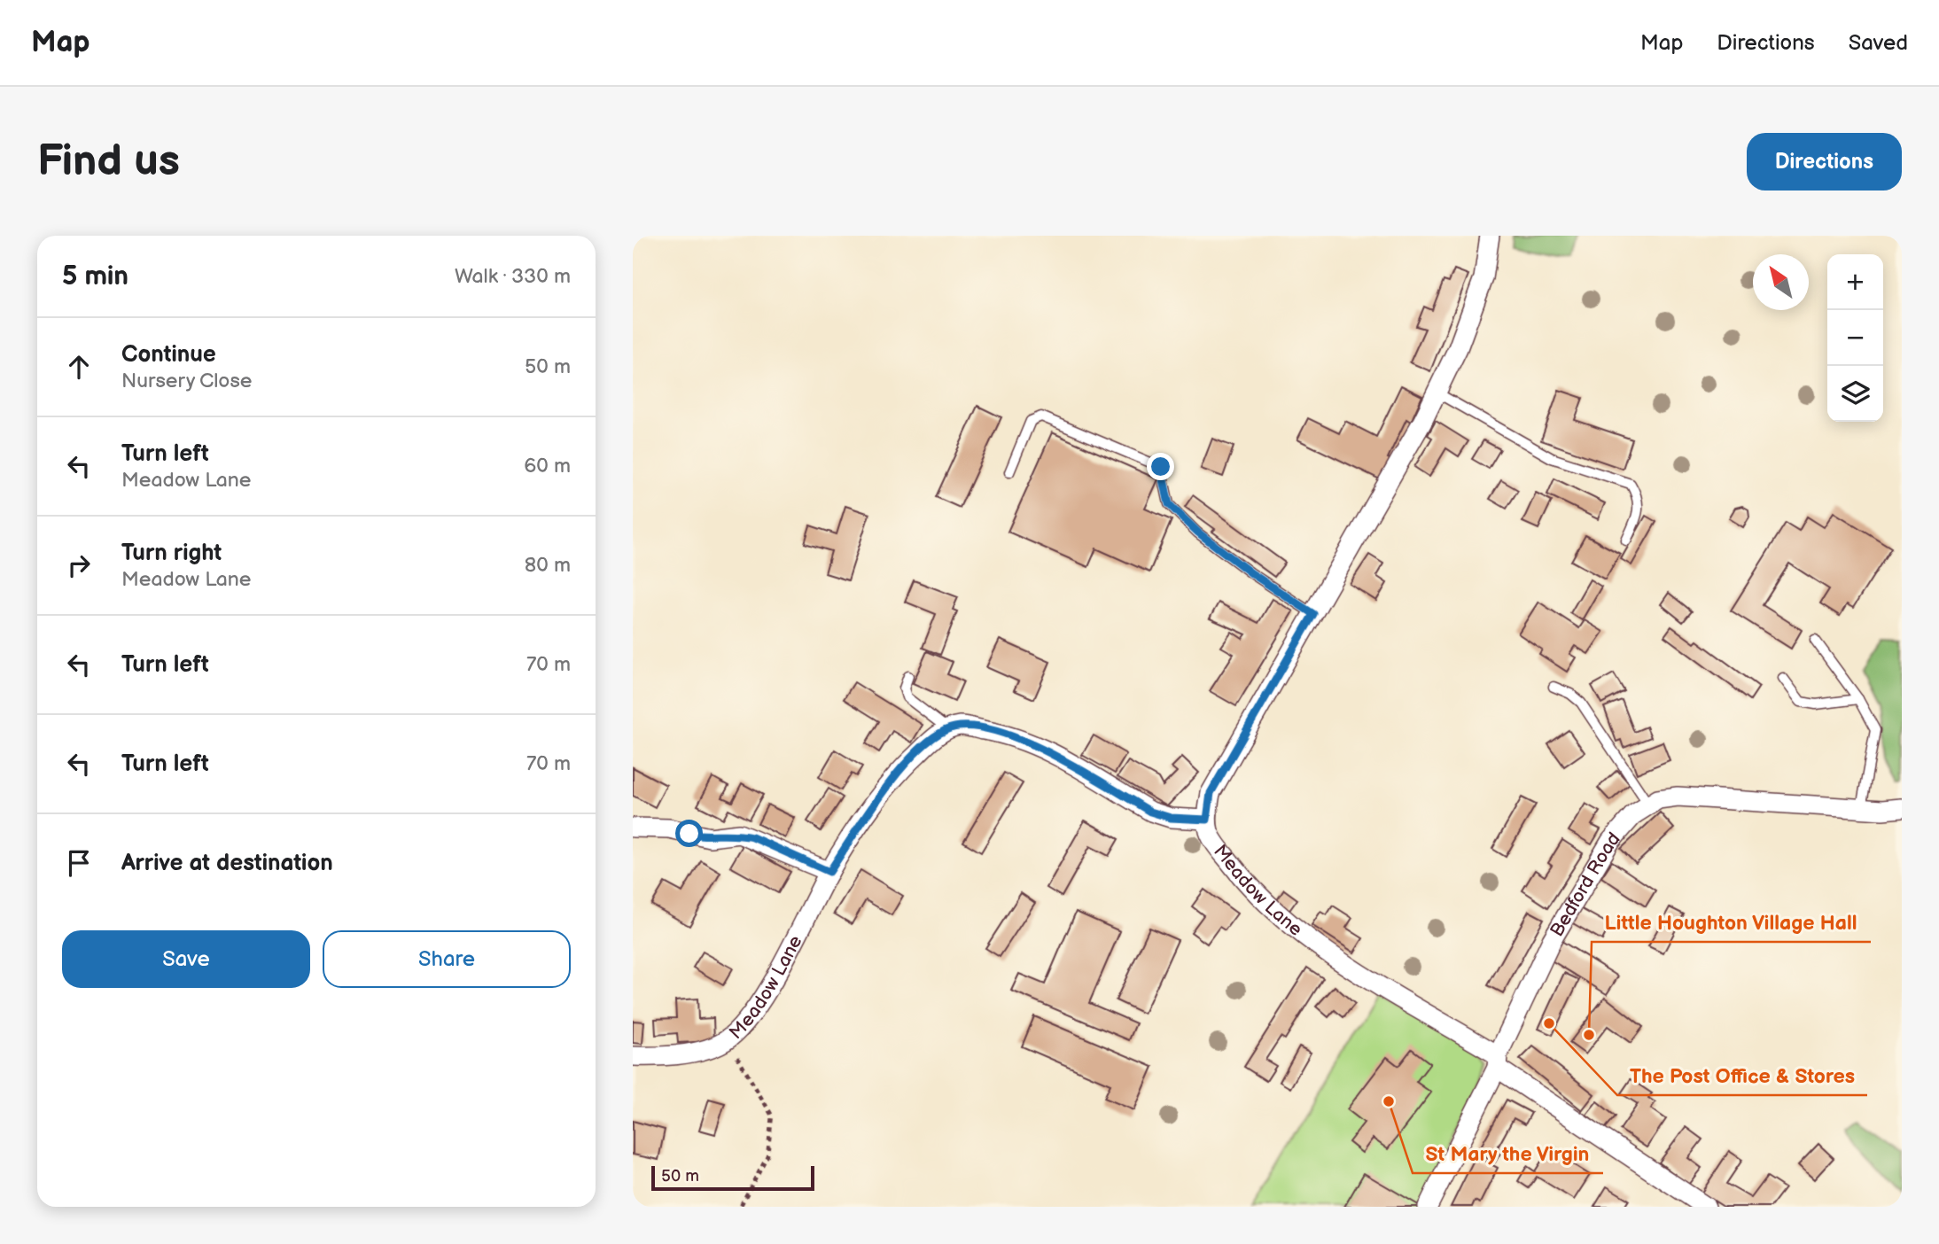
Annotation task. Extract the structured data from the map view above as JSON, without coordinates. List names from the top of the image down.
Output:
{
  "streets": {
    "street": ["Bedford Road", "Meadow Lane"]
  },
  "crossings": [
    ["Bedford Road", "Meadow Lane"]
  ],
  "places": ["The Post Office & Stores", "Little Houghton Village Hall", "St Mary the Virgin"],
  "scale_bar": "50 m",
  "north": "top left",
  "page": {
    "header": "Map",
    "nav": ["Map", "Directions", "Saved"],
    "buttons": [
      "Directions",
      ["Save", "Share"]
    ],
    "title": "Find us",
    "heading": ["5 min", "Walk · 330 m"],
    "map_buttons": ["+", "−"],
    "list": [
      ["Continue", "Nursery Close", "50 m"],
      ["Turn left", "Meadow Lane", "60 m"],
      ["Turn right", "Meadow Lane", "80 m"],
      ["Turn left", "70 m"],
      ["Turn left", "70 m"],
      "Arrive at destination"
    ],
    "scale": "50 m"
  }
}
